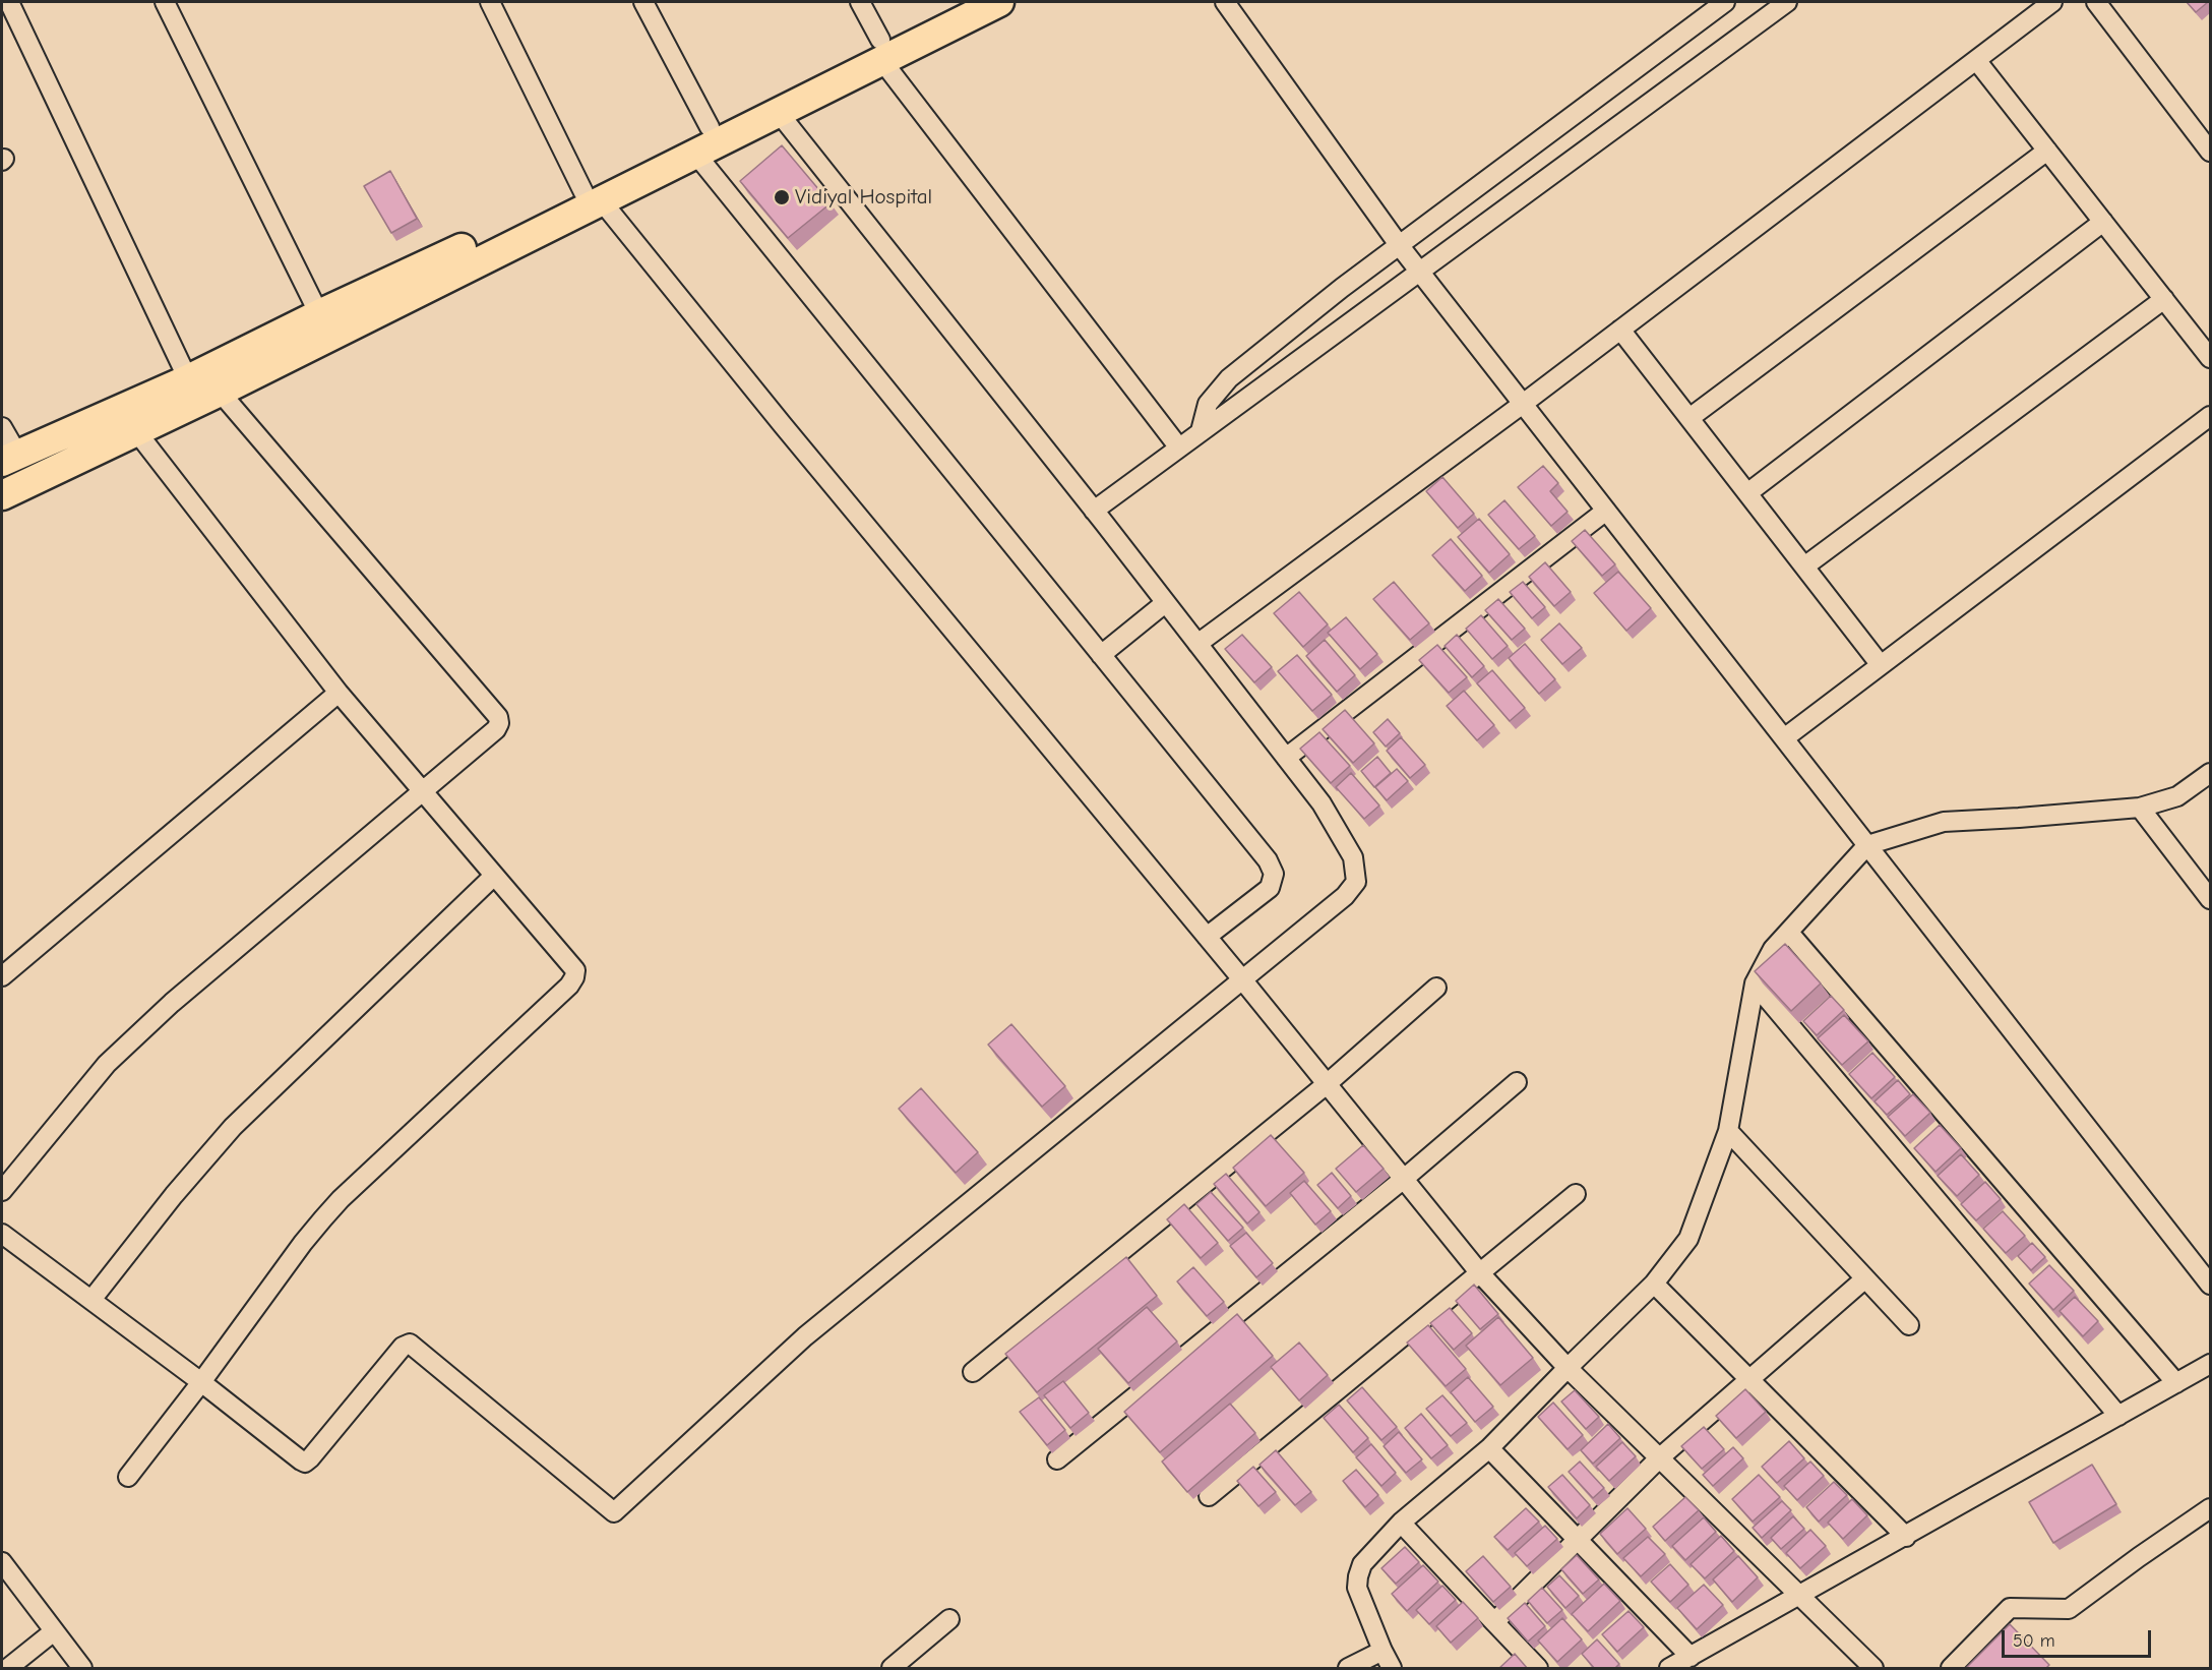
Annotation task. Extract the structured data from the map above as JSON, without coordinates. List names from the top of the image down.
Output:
{
  "places": ["Vidiyal Hospital"],
  "scale_bar": "50 m"
}
